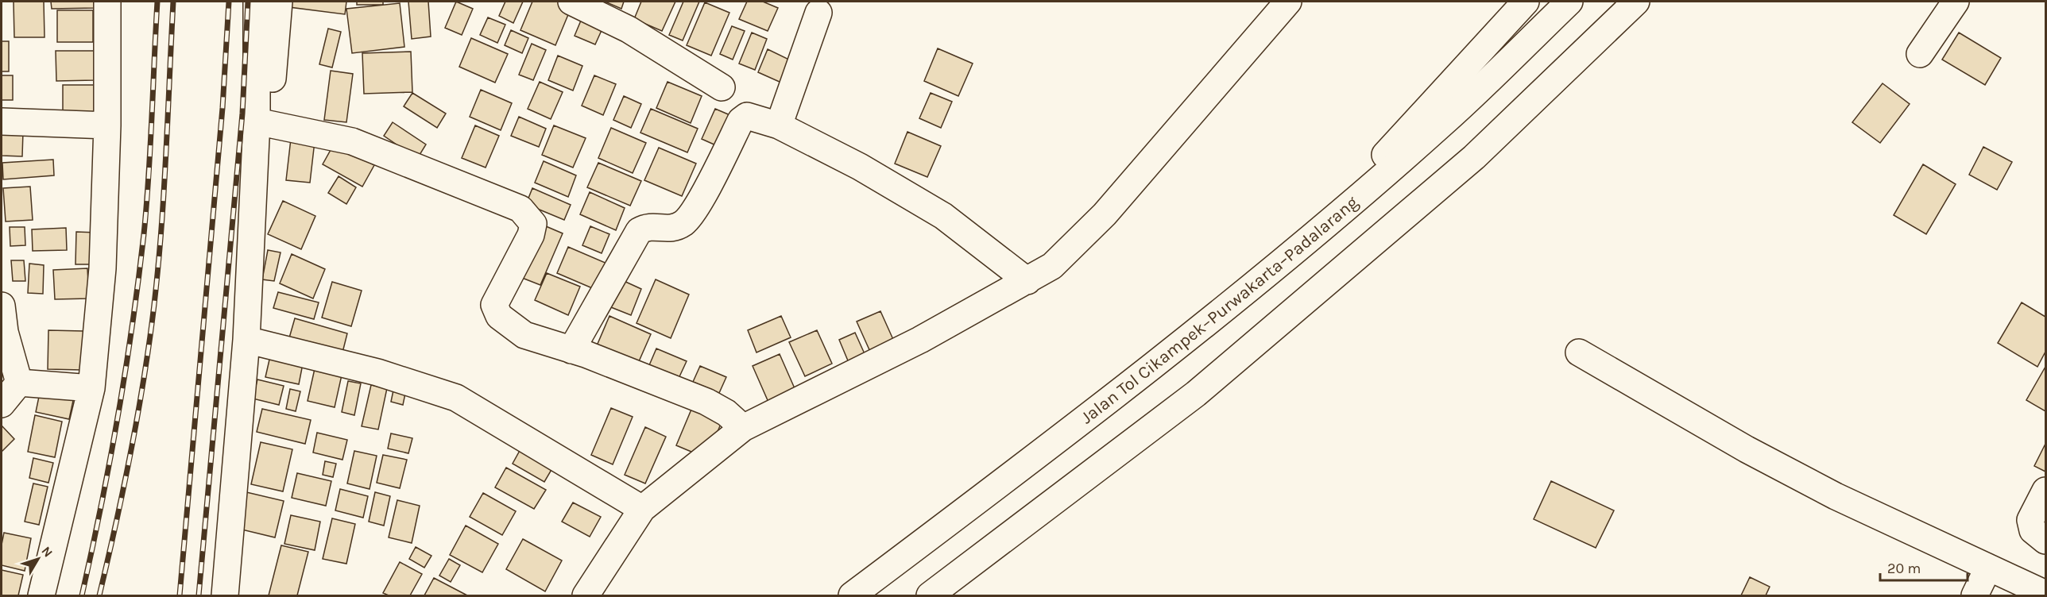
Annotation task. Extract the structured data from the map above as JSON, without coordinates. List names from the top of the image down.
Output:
{
  "streets": {
    "main road": ["Jalan Tol Cikampek–Purwakarta–Padalarang"]
  },
  "scale_bar": "20 m",
  "north": "top right"
}
